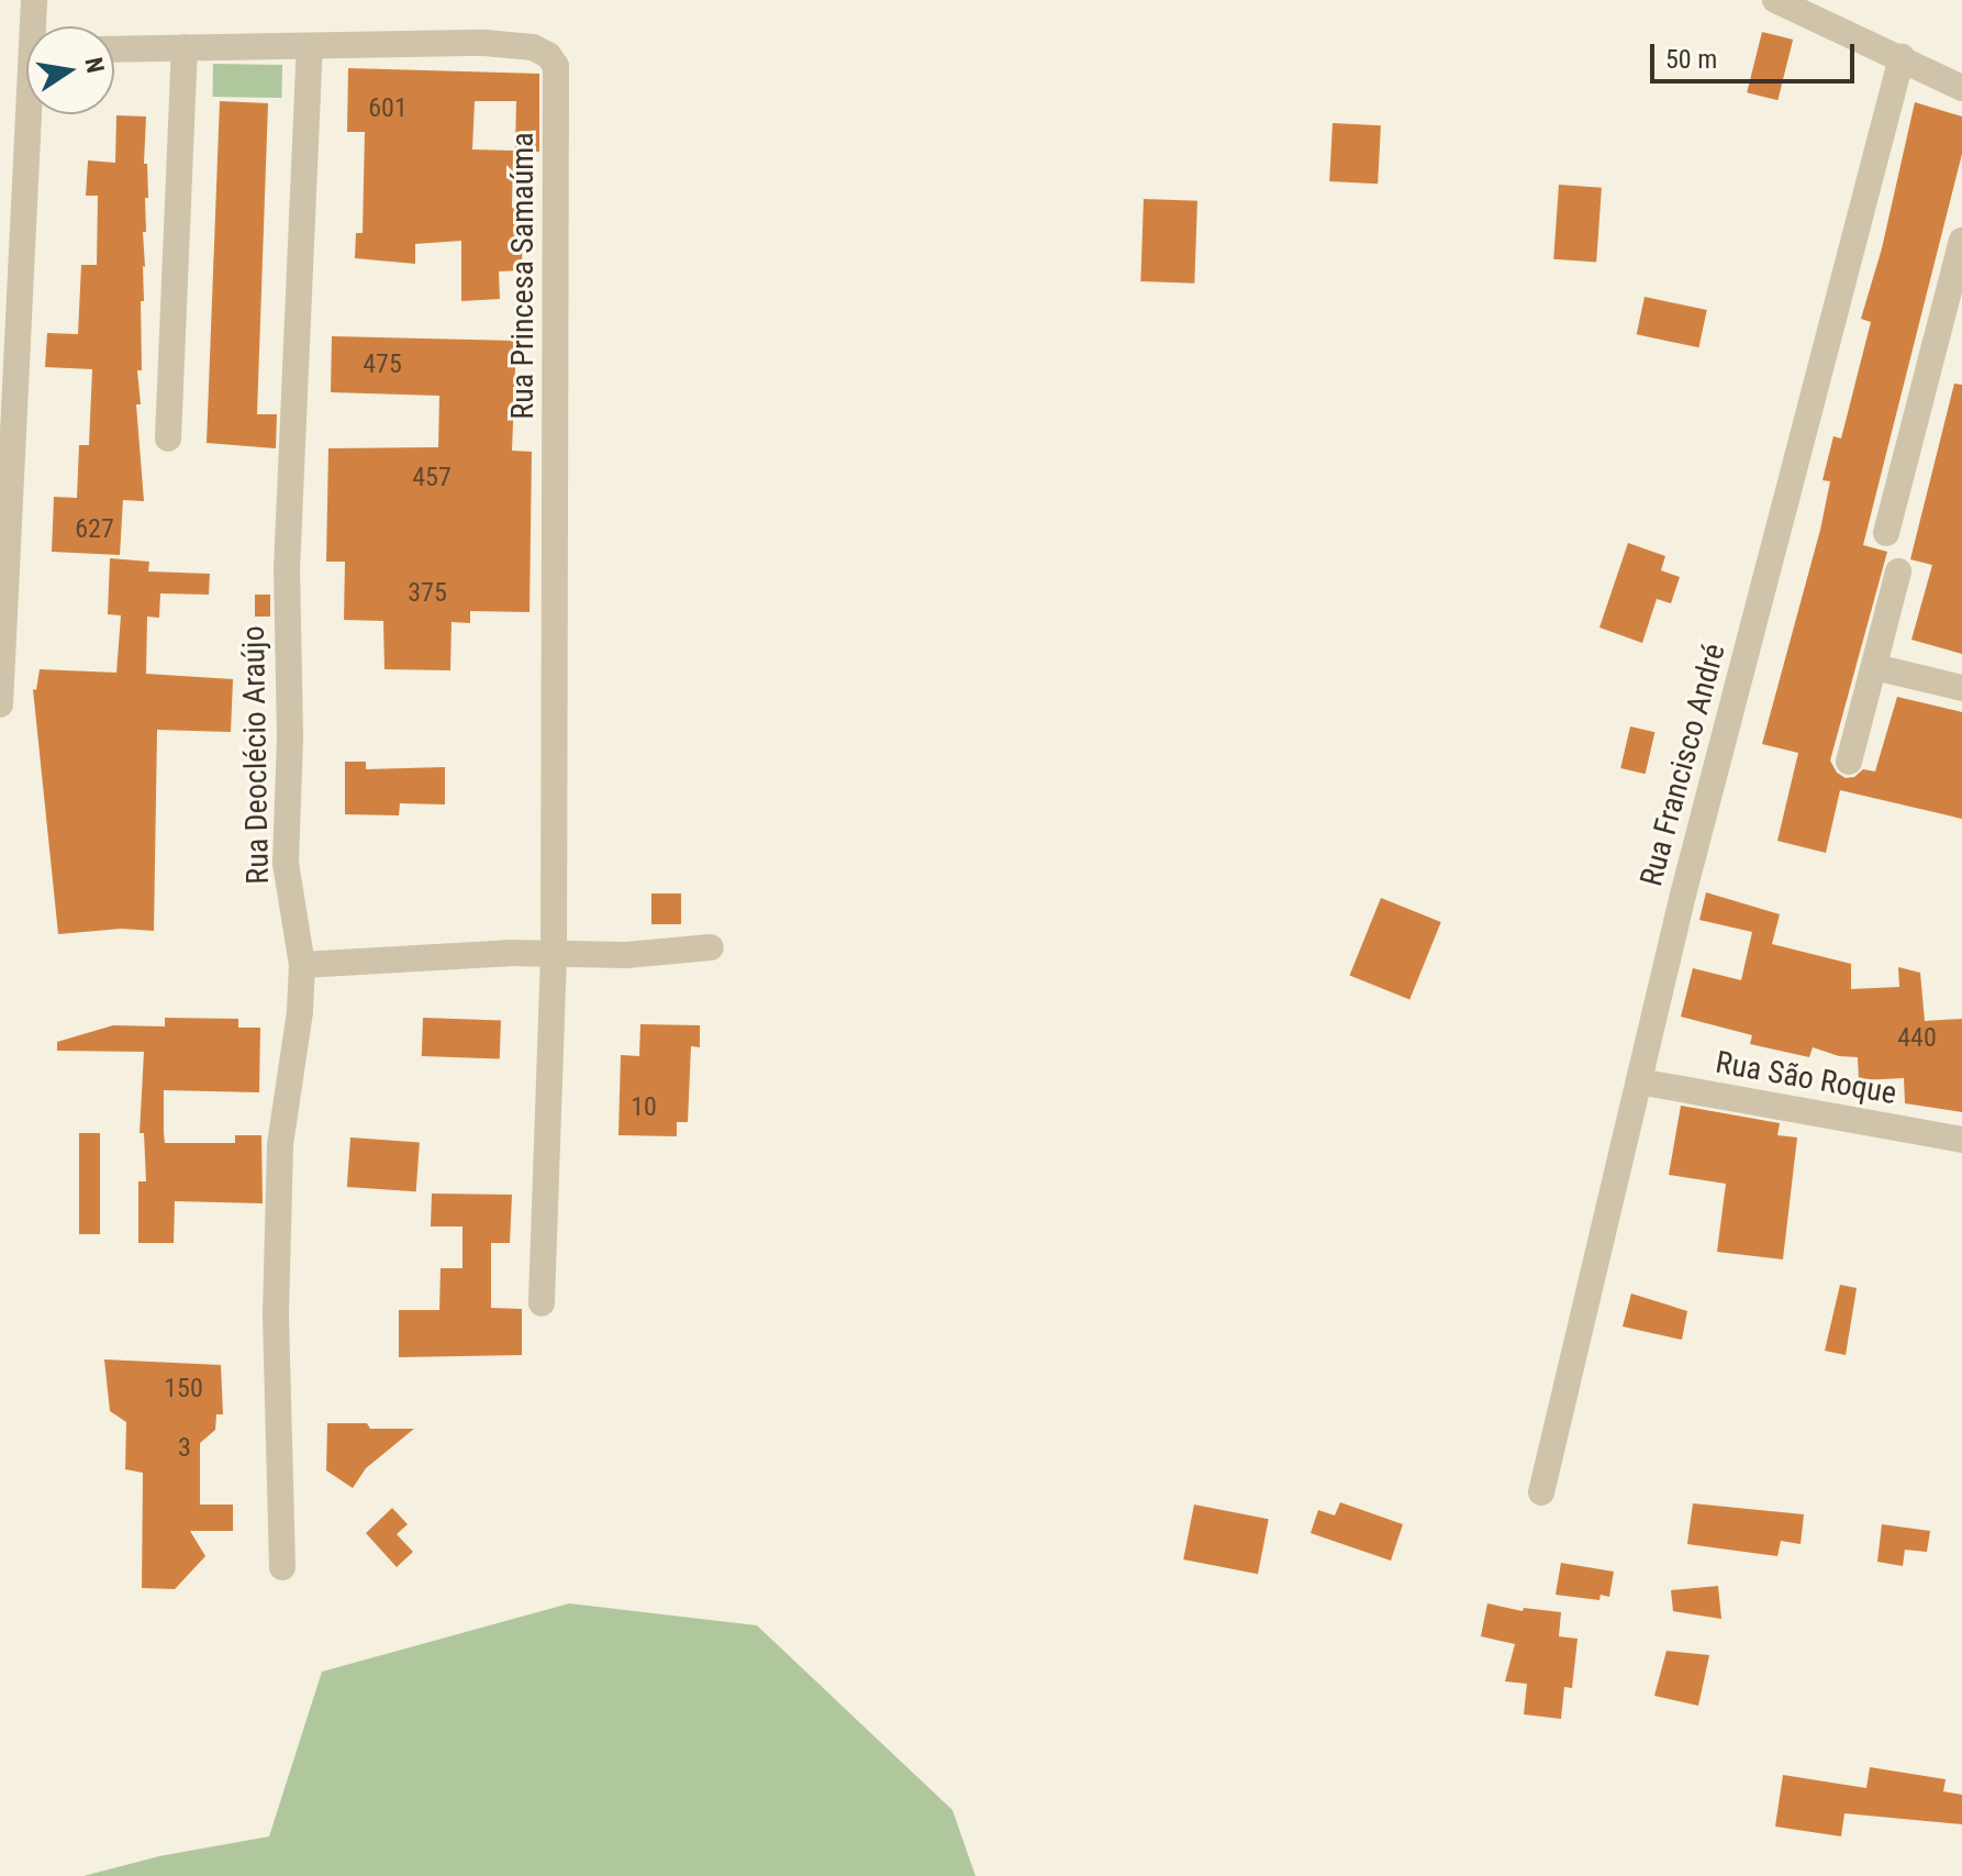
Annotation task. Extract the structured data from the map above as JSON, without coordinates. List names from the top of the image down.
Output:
{
  "streets": {
    "street": [
      "Rua Princesa Samaúma",
      "Rua Deoclécio Araújo",
      "Rua Francisco André",
      "Rua São Roque"
    ]
  },
  "crossings": [
    ["Rua Princesa Samaúma", "Rua Deoclécio Araújo"],
    ["Rua Francisco André", "Rua São Roque"]
  ],
  "house_numbers": [
    "601",
    "475",
    "457",
    "627",
    "375",
    "440",
    "10",
    "150",
    "3"
  ],
  "scale_bar": "50 m",
  "north": "right"
}
